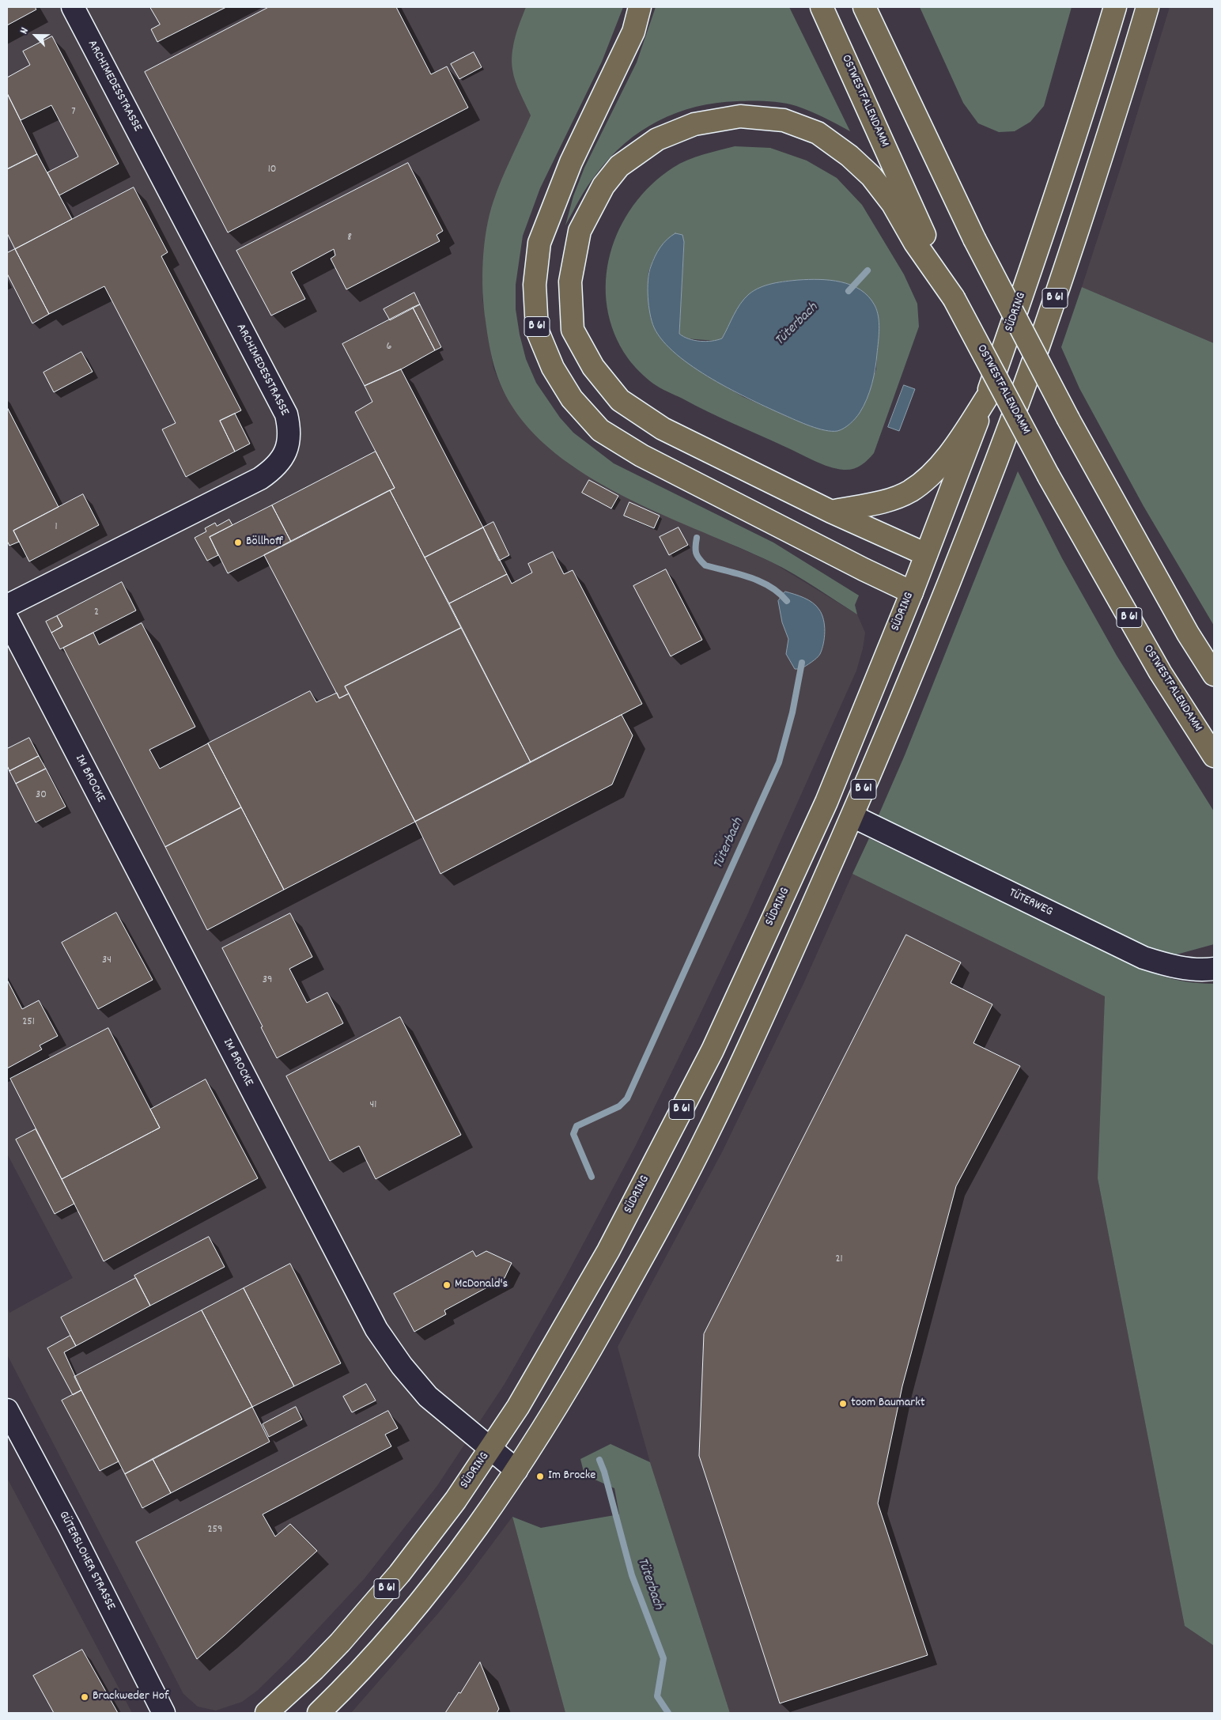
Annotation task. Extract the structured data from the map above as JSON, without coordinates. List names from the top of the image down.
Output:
{
  "streets": {
    "main road": ["OSTWESTFALENDAMM", "B 61", "SÜDRING"],
    "street": [
      "ARCHIMEDESSTRASSE",
      "IM BROCKE",
      "TÜTERWEG",
      "GÜTERSLOHER STRASSE"
    ]
  },
  "crossings": [
    ["B 61", "SÜDRING"],
    ["B 61", "IM BROCKE"],
    ["B 61", "TÜTERWEG"],
    ["SÜDRING", "IM BROCKE"]
  ],
  "water": ["Tüterbach"],
  "places": [
    "Böllhoff",
    "McDonald's",
    "toom Baumarkt",
    "Im Brocke",
    "Brackweder Hof"
  ],
  "house_numbers": [
    "7",
    "10",
    "8",
    "6",
    "1",
    "2",
    "30",
    "34",
    "39",
    "251",
    "41",
    "21",
    "259"
  ],
  "north": "top left"
}
